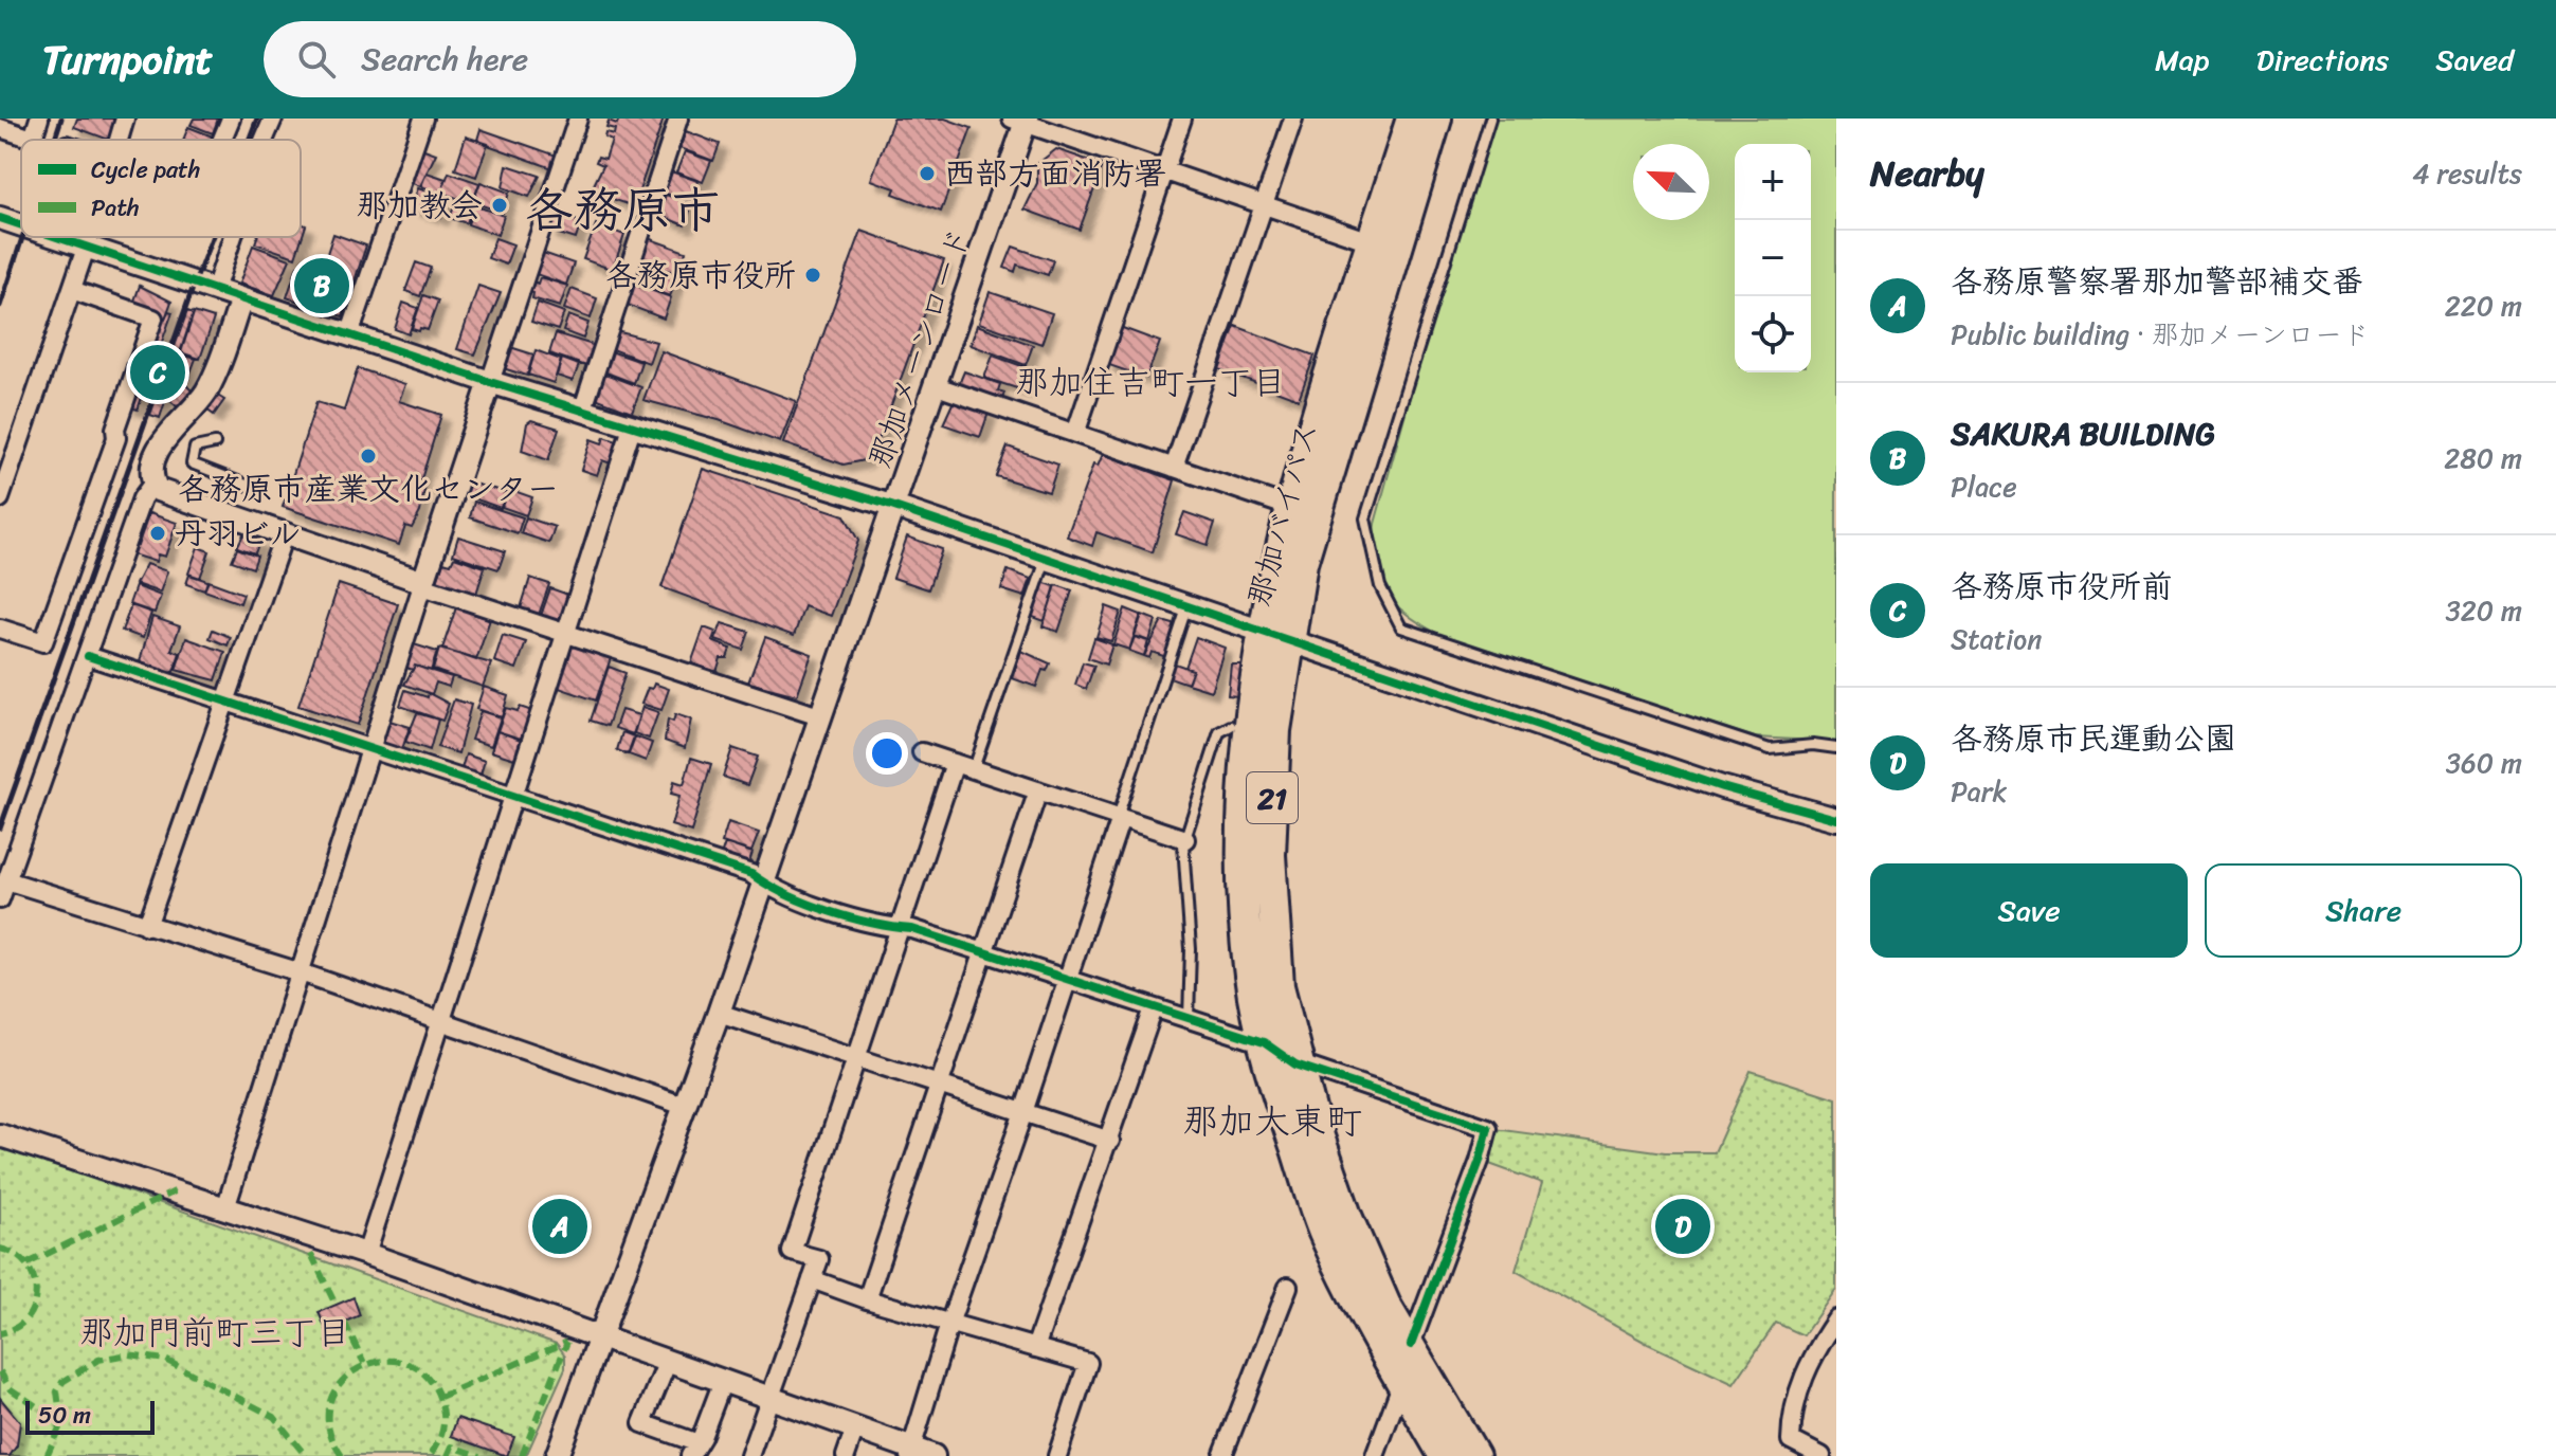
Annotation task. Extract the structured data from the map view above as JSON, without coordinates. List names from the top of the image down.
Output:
{
  "streets": {
    "highway": ["那加バイパス", "21"],
    "street": ["那加メーンロード"]
  },
  "districts": [
    "各務原市",
    "那加住吉町一丁目",
    "那加大東町",
    "那加門前町三丁目"
  ],
  "places": [
    "西部方面消防署",
    "那加教会",
    "各務原市役所",
    "各務原市産業文化センター",
    "丹羽ビル"
  ],
  "legend": ["Cycle path", "Path"],
  "scale_bar": "50 m",
  "north": "top left",
  "page": {
    "header": "Turnpoint",
    "search": "Search here",
    "nav": ["Map", "Directions", "Saved"],
    "heading": ["Nearby", "4 results"],
    "map_buttons": ["+", "−"],
    "list": [
      {
        "mark": "A",
        "name": "各務原警察署那加警部補交番",
        "note": "Public building · 那加メーンロード",
        "value": "220 m"
      },
      {
        "mark": "B",
        "name": "SAKURA BUILDING",
        "note": "Place",
        "value": "280 m"
      },
      {
        "mark": "C",
        "name": "各務原市役所前",
        "note": "Station",
        "value": "320 m"
      },
      {
        "mark": "D",
        "name": "各務原市民運動公園",
        "note": "Park",
        "value": "360 m"
      }
    ],
    "pins": [
      "B",
      "C",
      "A",
      "D"
    ],
    "buttons": ["Save", "Share"],
    "scale": "50 m"
  }
}
